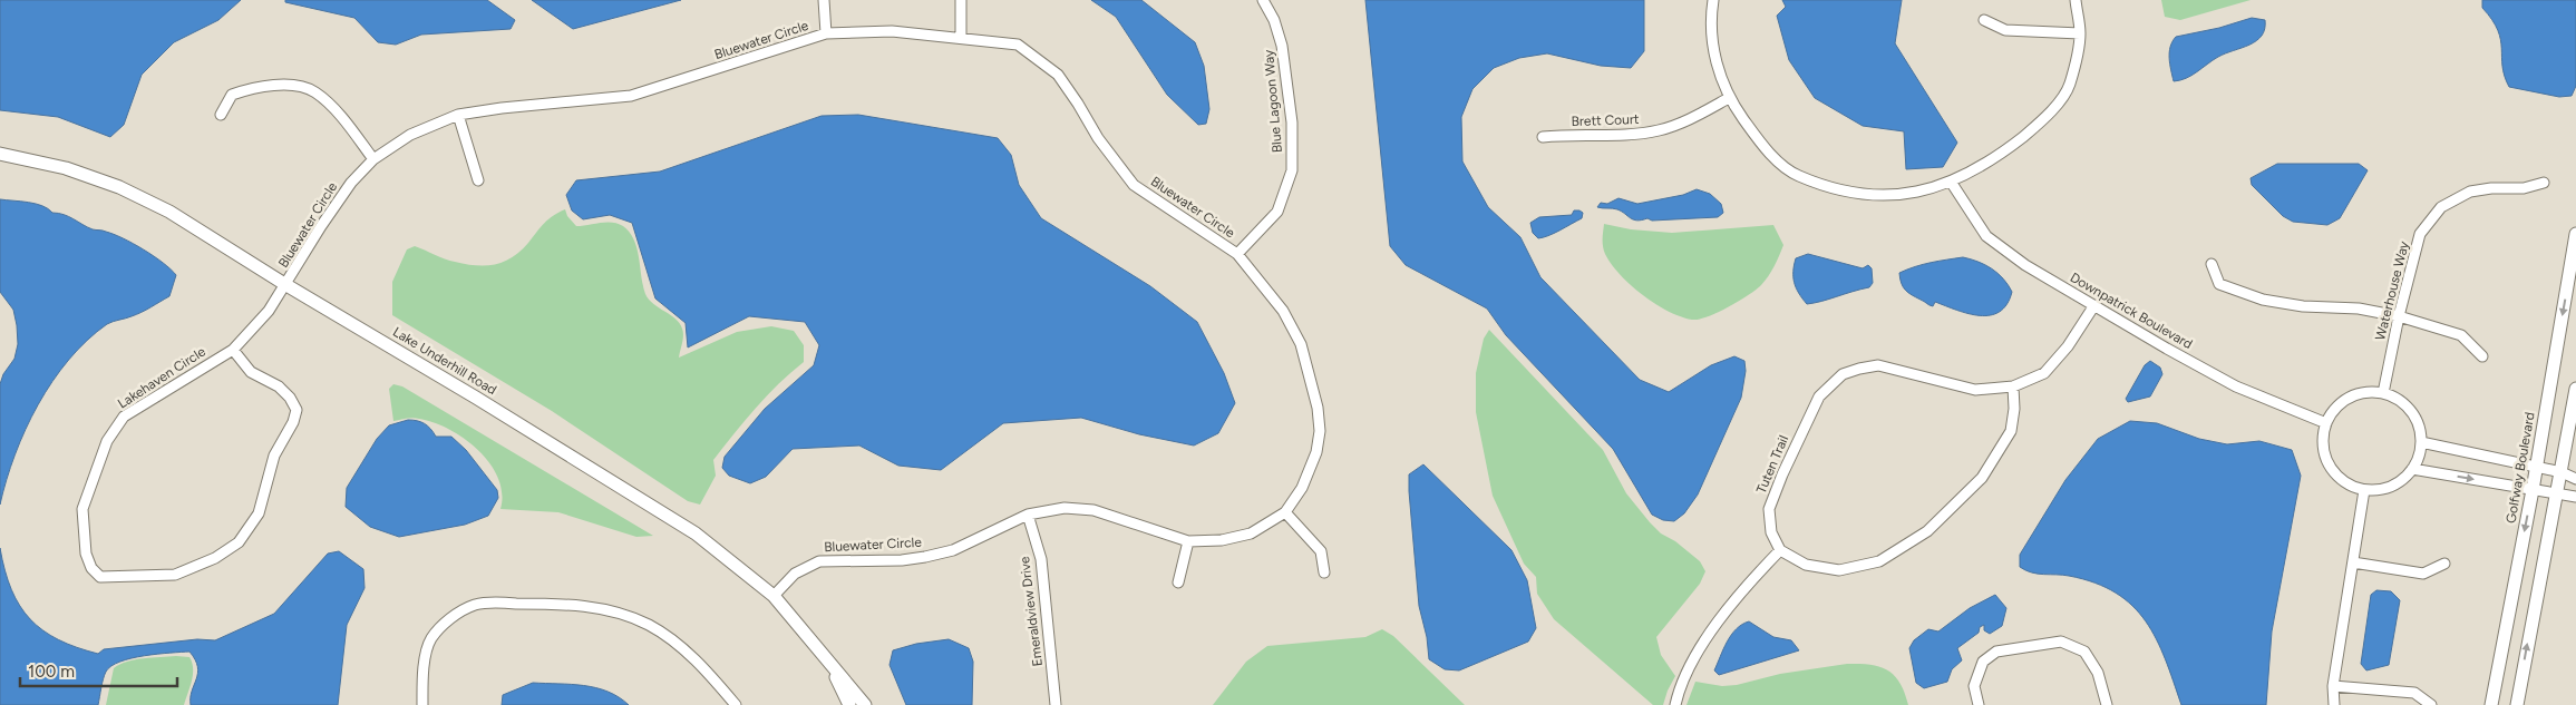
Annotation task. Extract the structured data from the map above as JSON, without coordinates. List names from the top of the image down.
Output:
{
  "streets": {
    "street": [
      "Bluewater Circle",
      "Blue Lagoon Way",
      "Brett Court",
      "Waterhouse Way",
      "Downpatrick Boulevard",
      "Lake Underhill Road",
      "Lakehaven Circle",
      "Tuten Trail",
      "Golfway Boulevard",
      "Emeraldview Drive"
    ]
  },
  "crossings": [
    ["Bluewater Circle", "Blue Lagoon Way"],
    ["Bluewater Circle", "Lake Underhill Road"],
    ["Bluewater Circle", "Lakehaven Circle"],
    ["Bluewater Circle", "Emeraldview Drive"],
    ["Waterhouse Way", "Downpatrick Boulevard"],
    ["Downpatrick Boulevard", "Tuten Trail"],
    ["Lake Underhill Road", "Lakehaven Circle"]
  ],
  "scale_bar": "100 m"
}
